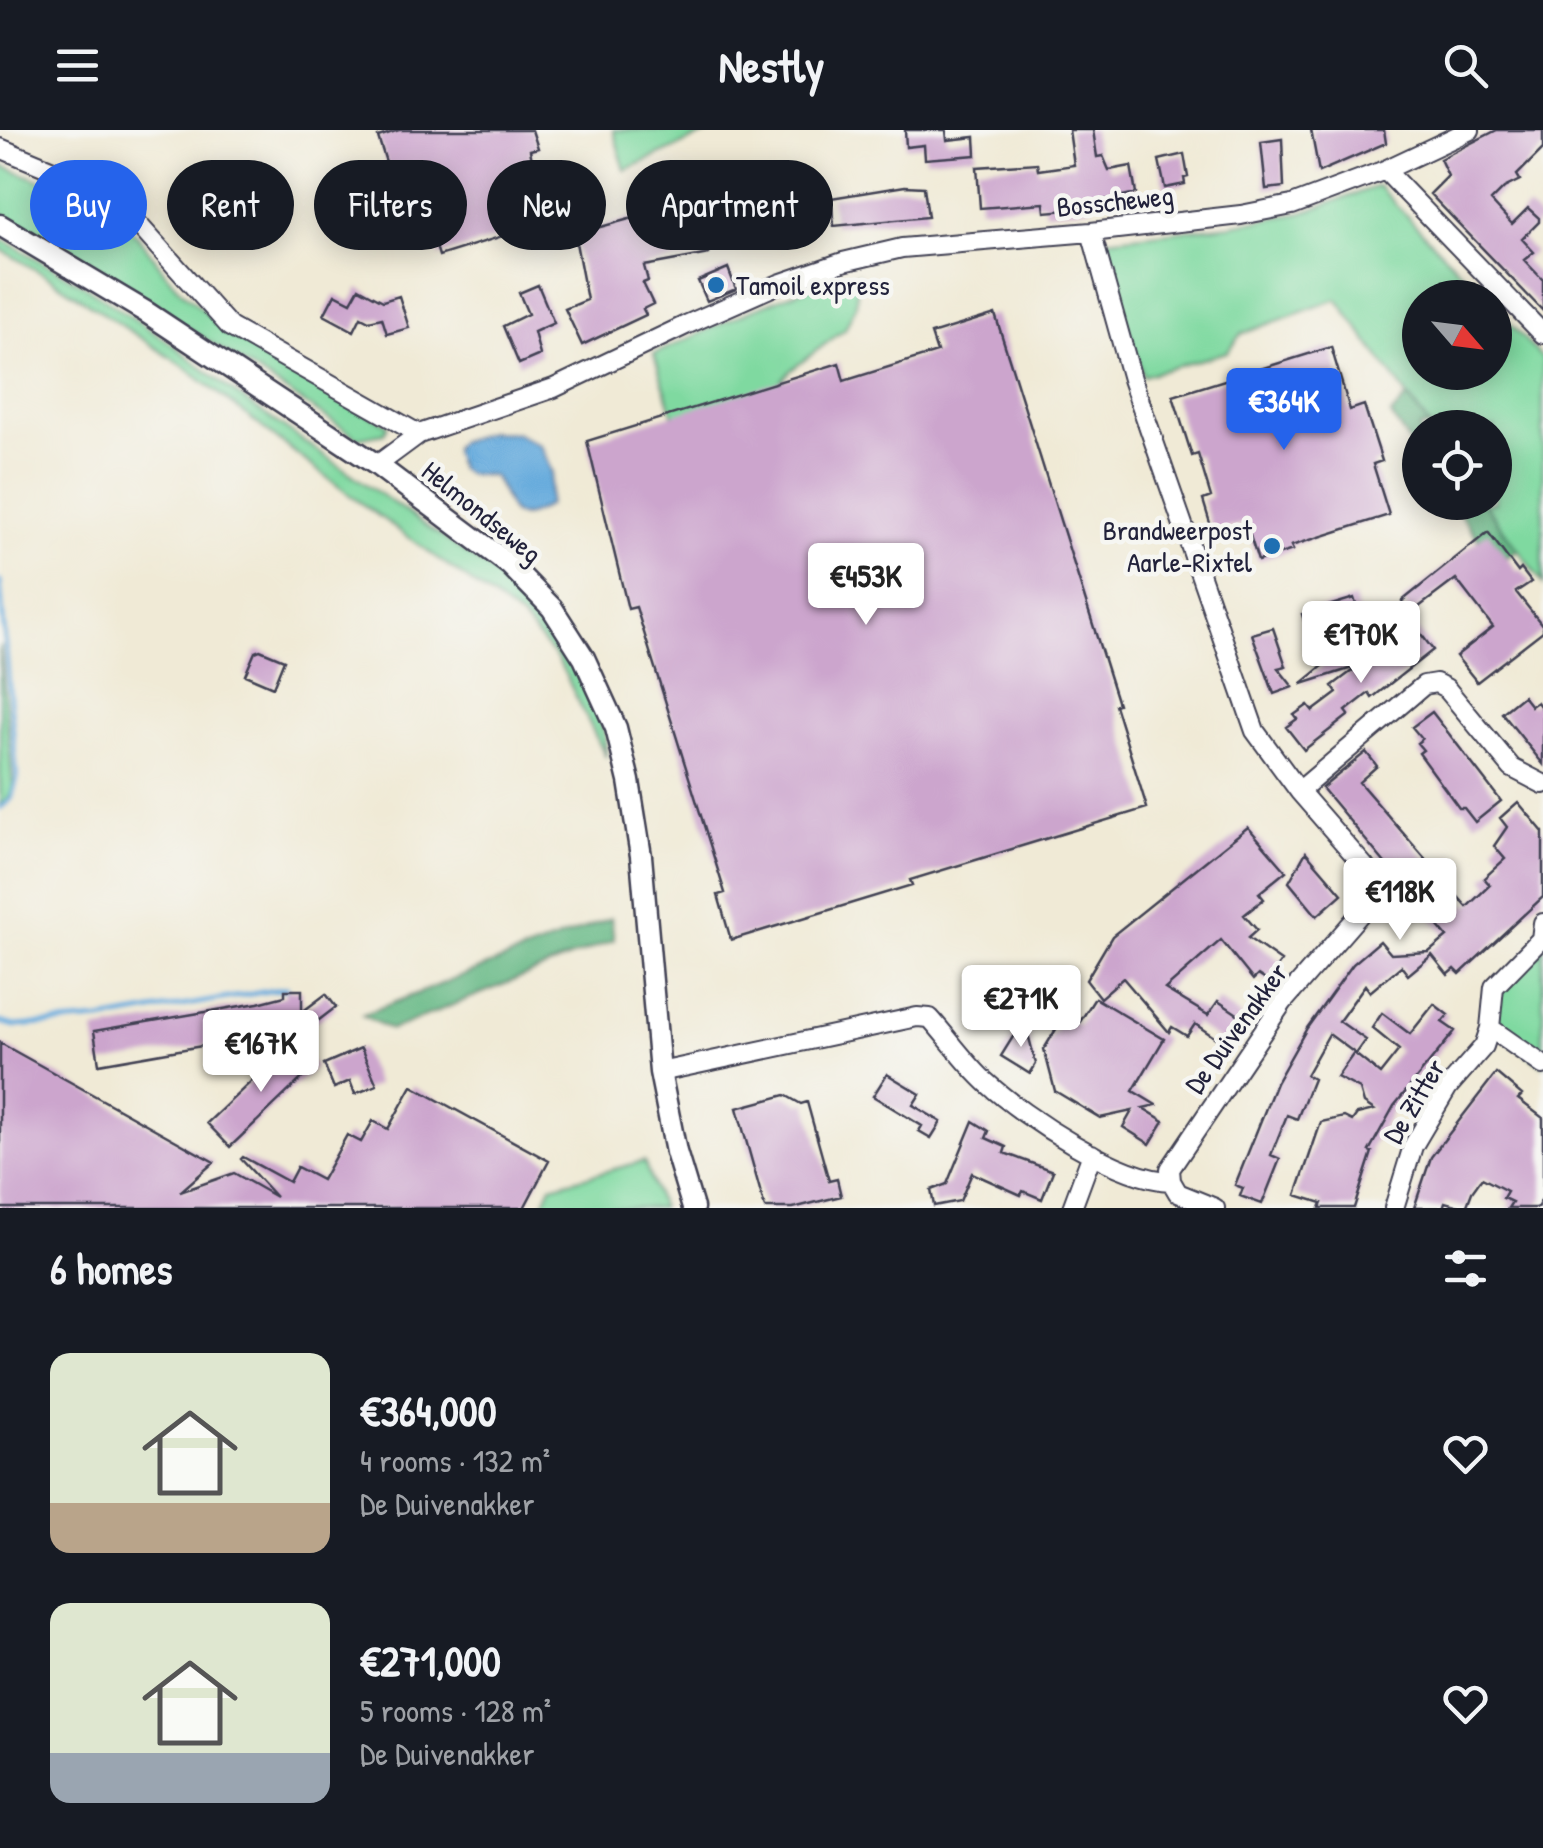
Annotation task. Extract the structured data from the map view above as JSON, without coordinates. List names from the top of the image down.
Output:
{
  "streets": {
    "street": [
      "Bosscheweg",
      "Helmondseweg",
      "De Duivenakker",
      "De Zitter"
    ]
  },
  "crossings": [
    ["Bosscheweg", "Helmondseweg"],
    ["Bosscheweg", "De Duivenakker"]
  ],
  "places": ["Tamoil express", "Brandweerpost Aarle-Rixtel"],
  "north": "bottom right",
  "page": {
    "header": "Nestly",
    "chip": [
      "Buy",
      "Rent",
      "Filters",
      "New",
      "Apartment"
    ],
    "price": [
      "€364K",
      "€453K",
      "€170K",
      "€118K",
      "€271K",
      "€167K"
    ],
    "heading": "6 homes",
    "list": [
      {
        "name": "€364,000",
        "note": "4 rooms · 132 m² · De Duivenakker"
      },
      {
        "name": "€271,000",
        "note": "5 rooms · 128 m² · De Duivenakker"
      }
    ]
  }
}
